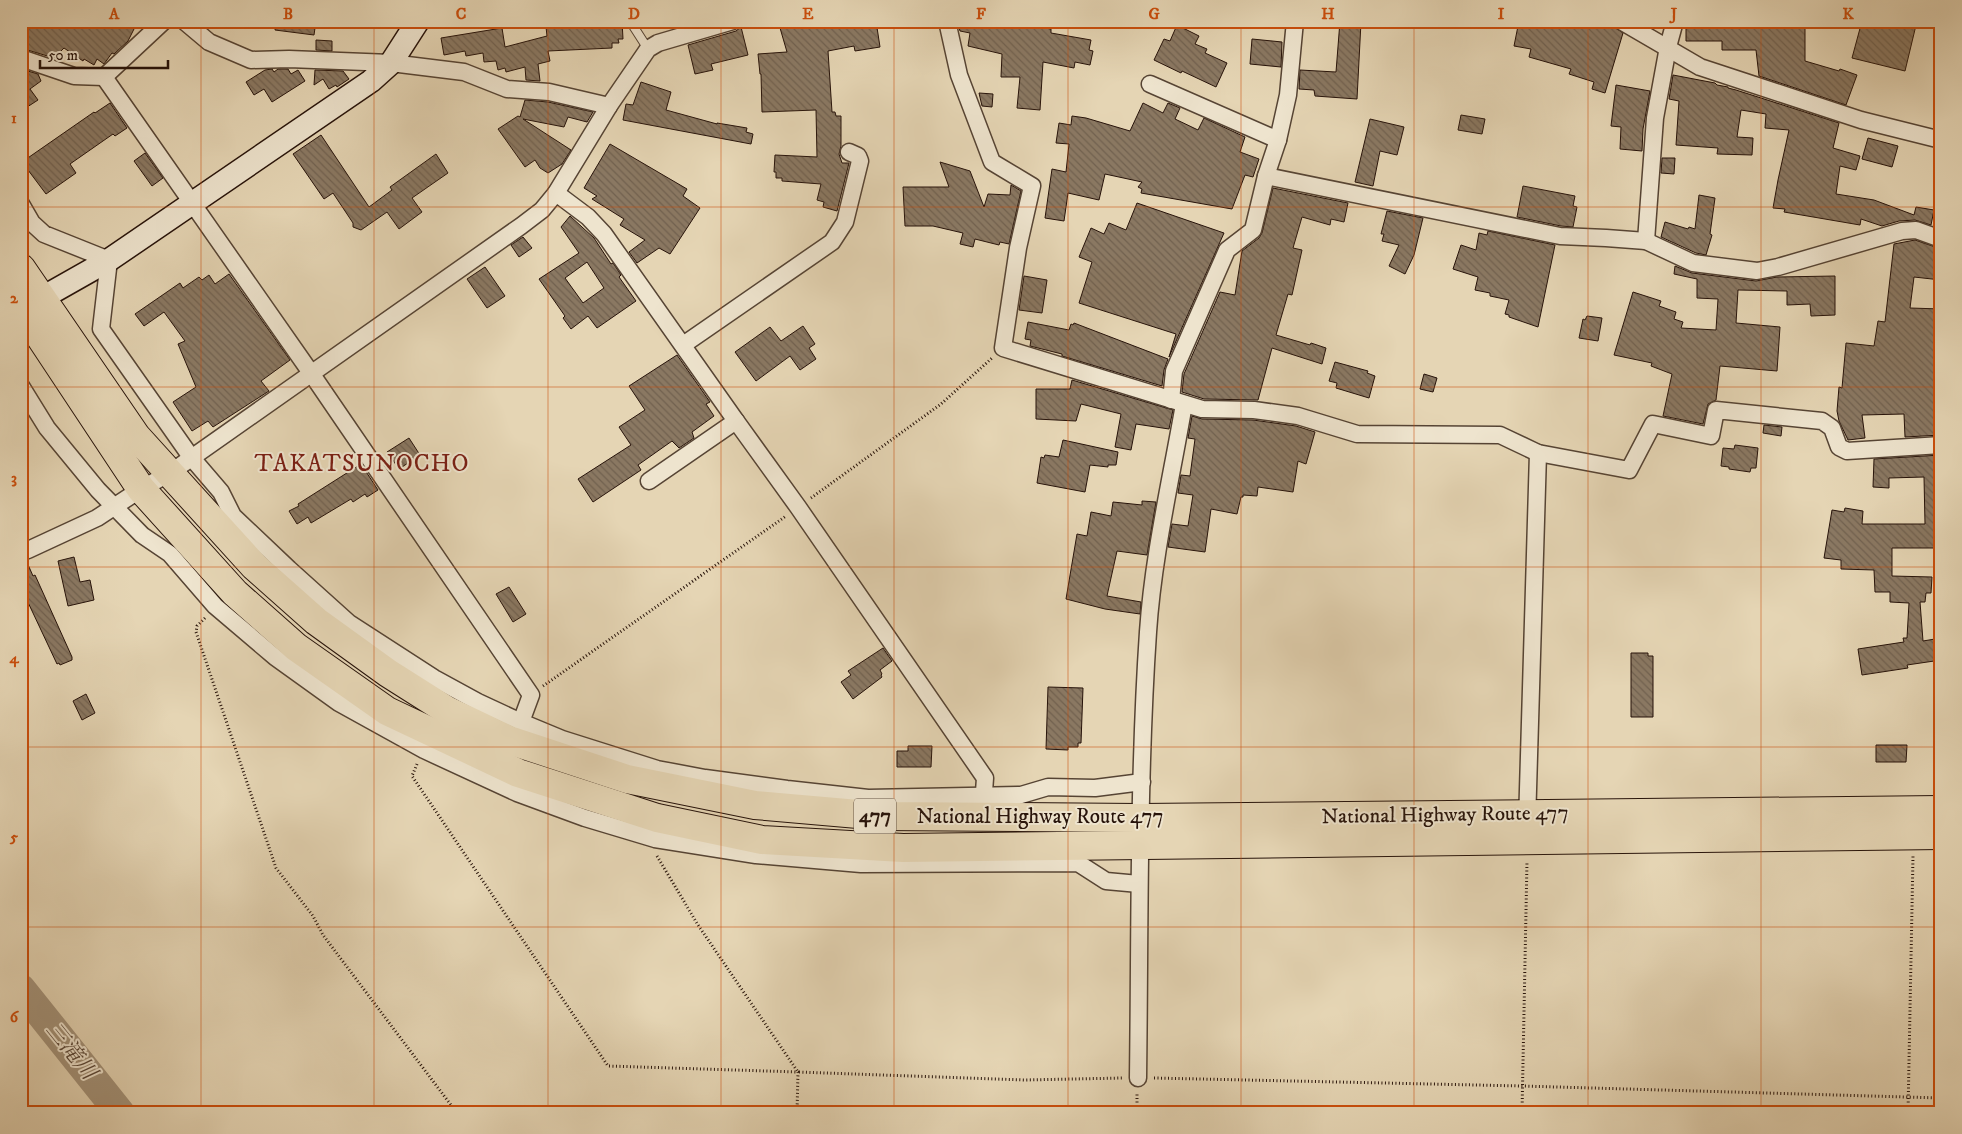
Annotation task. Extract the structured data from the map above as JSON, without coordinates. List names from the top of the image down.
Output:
{
  "streets": {
    "highway": ["National Highway Route 477", "477"]
  },
  "districts": ["TAKATSUNOCHO"],
  "water": ["三滝川"],
  "scale_bar": "50 m",
  "grid": {
    "columns": [
      "A",
      "B",
      "C",
      "D",
      "E",
      "F",
      "G",
      "H",
      "I",
      "J",
      "K"
    ],
    "rows": [
      "1",
      "2",
      "3",
      "4",
      "5",
      "6"
    ]
  }
}
